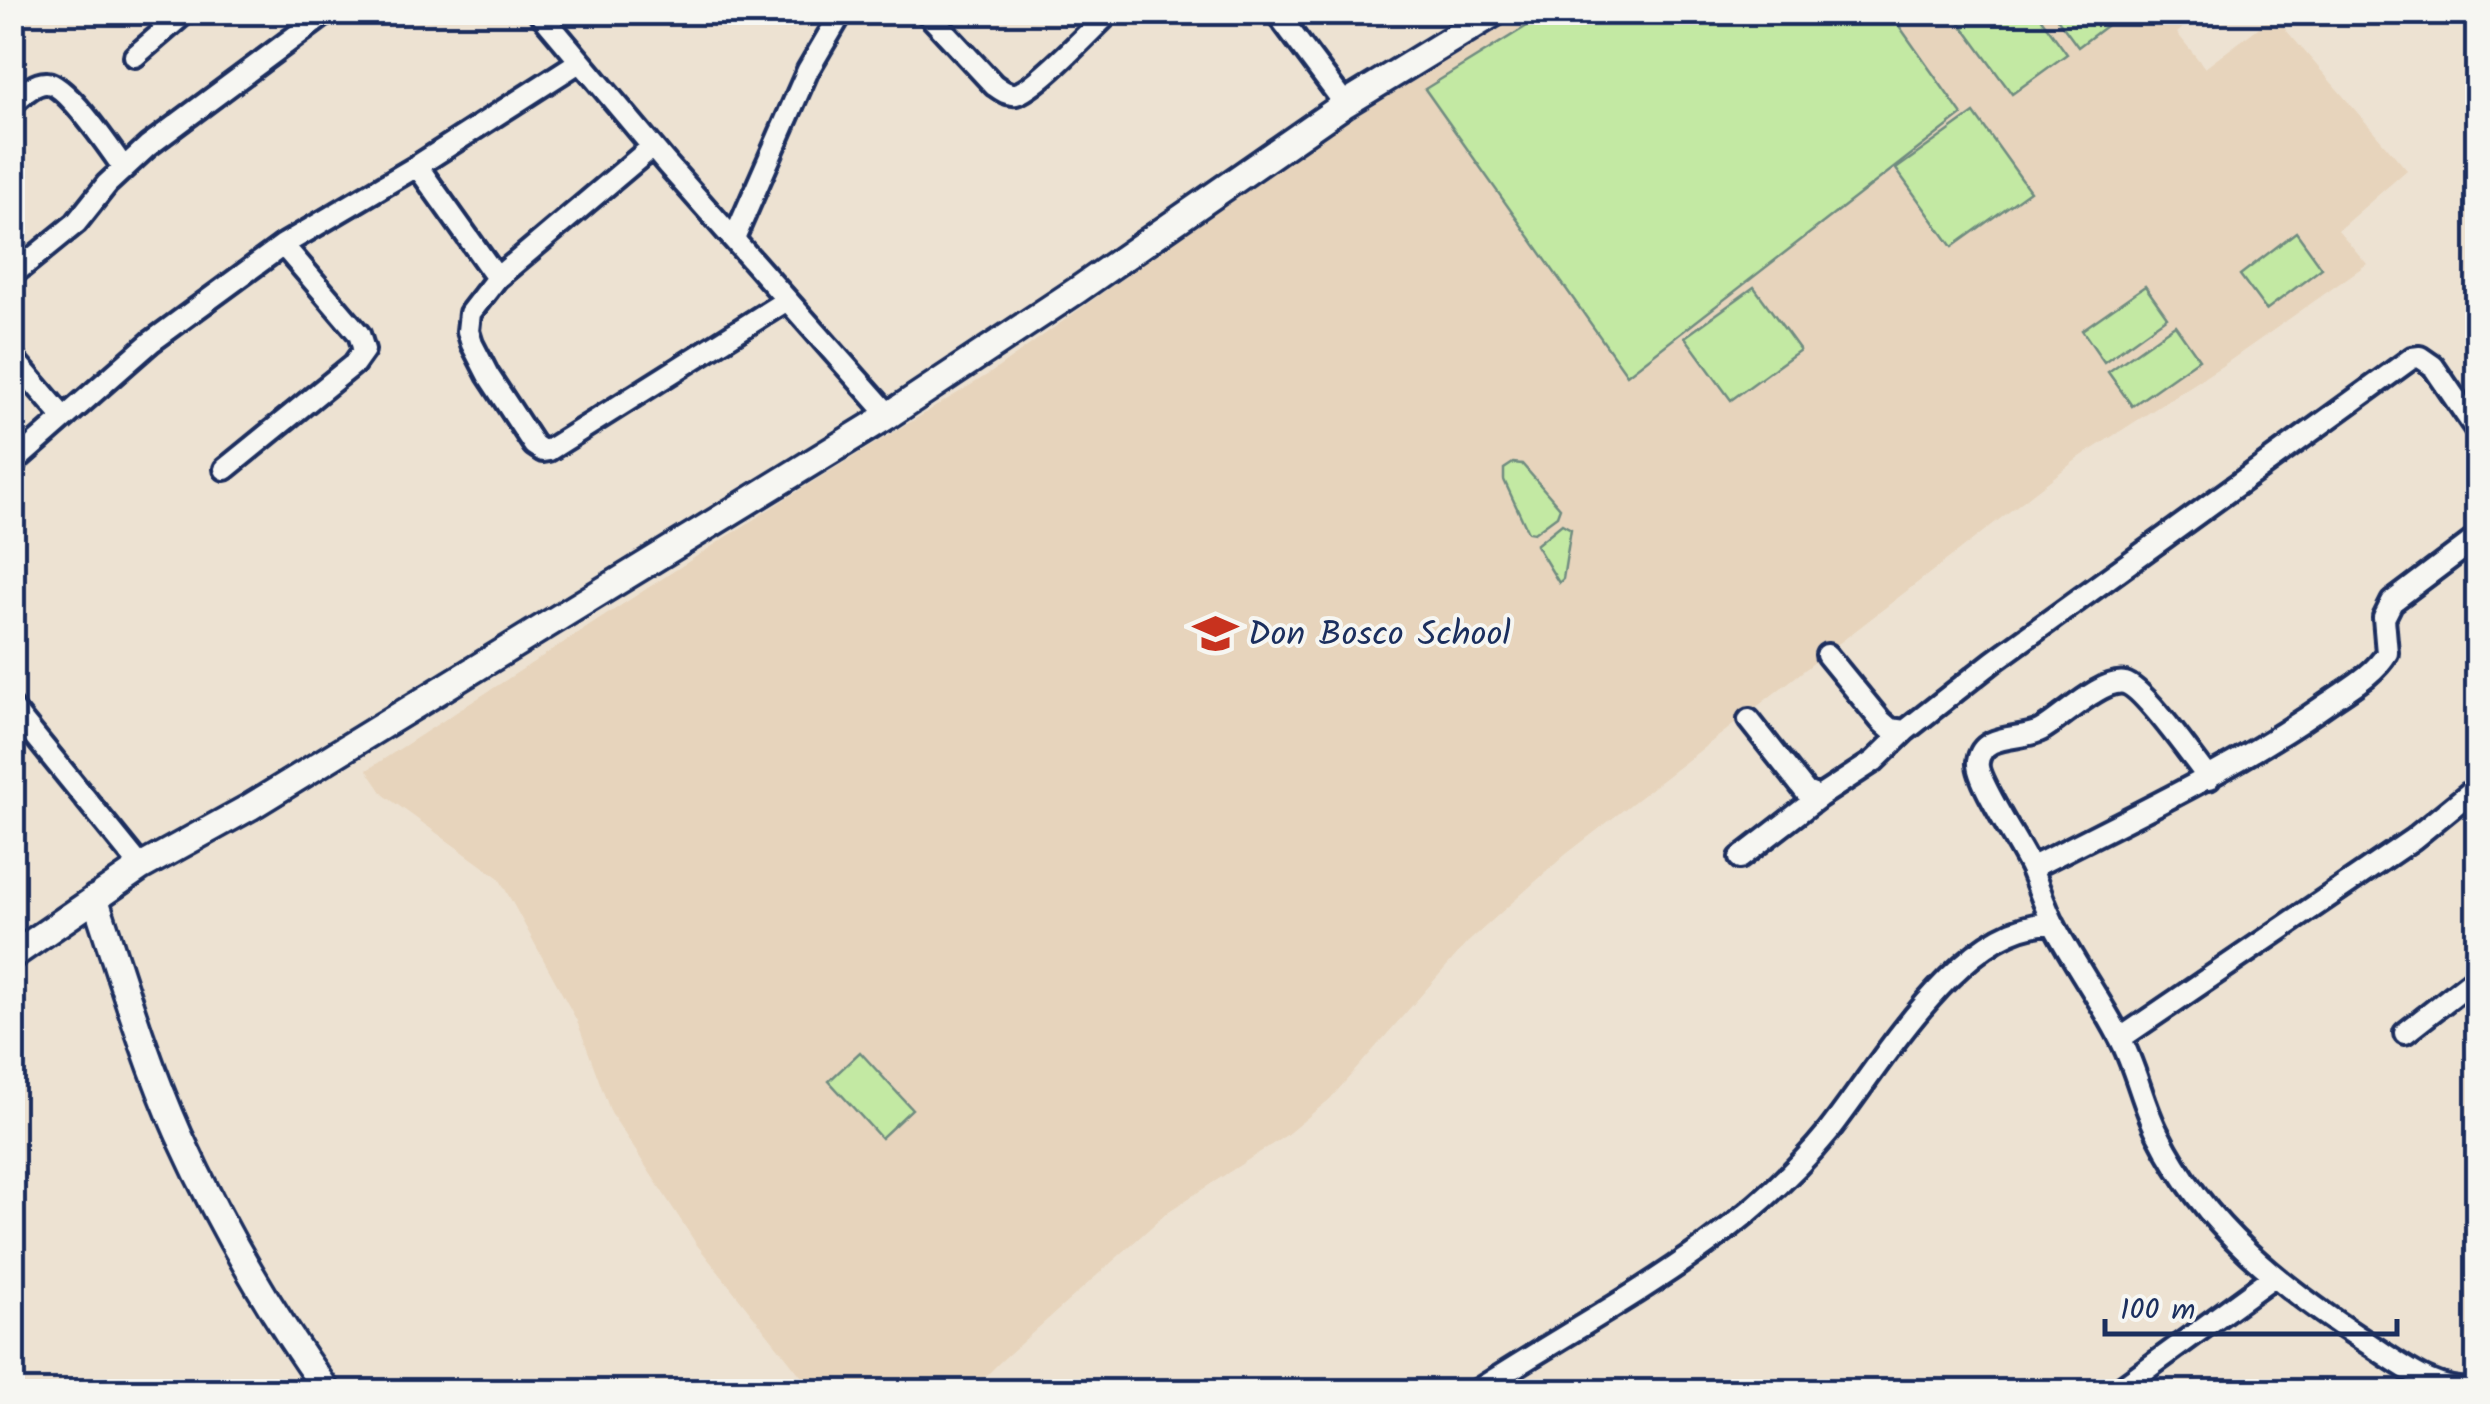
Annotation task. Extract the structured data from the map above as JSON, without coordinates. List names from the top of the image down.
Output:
{
  "places": {
    "school or university": ["Don Bosco School"]
  },
  "scale_bar": "100 m"
}
